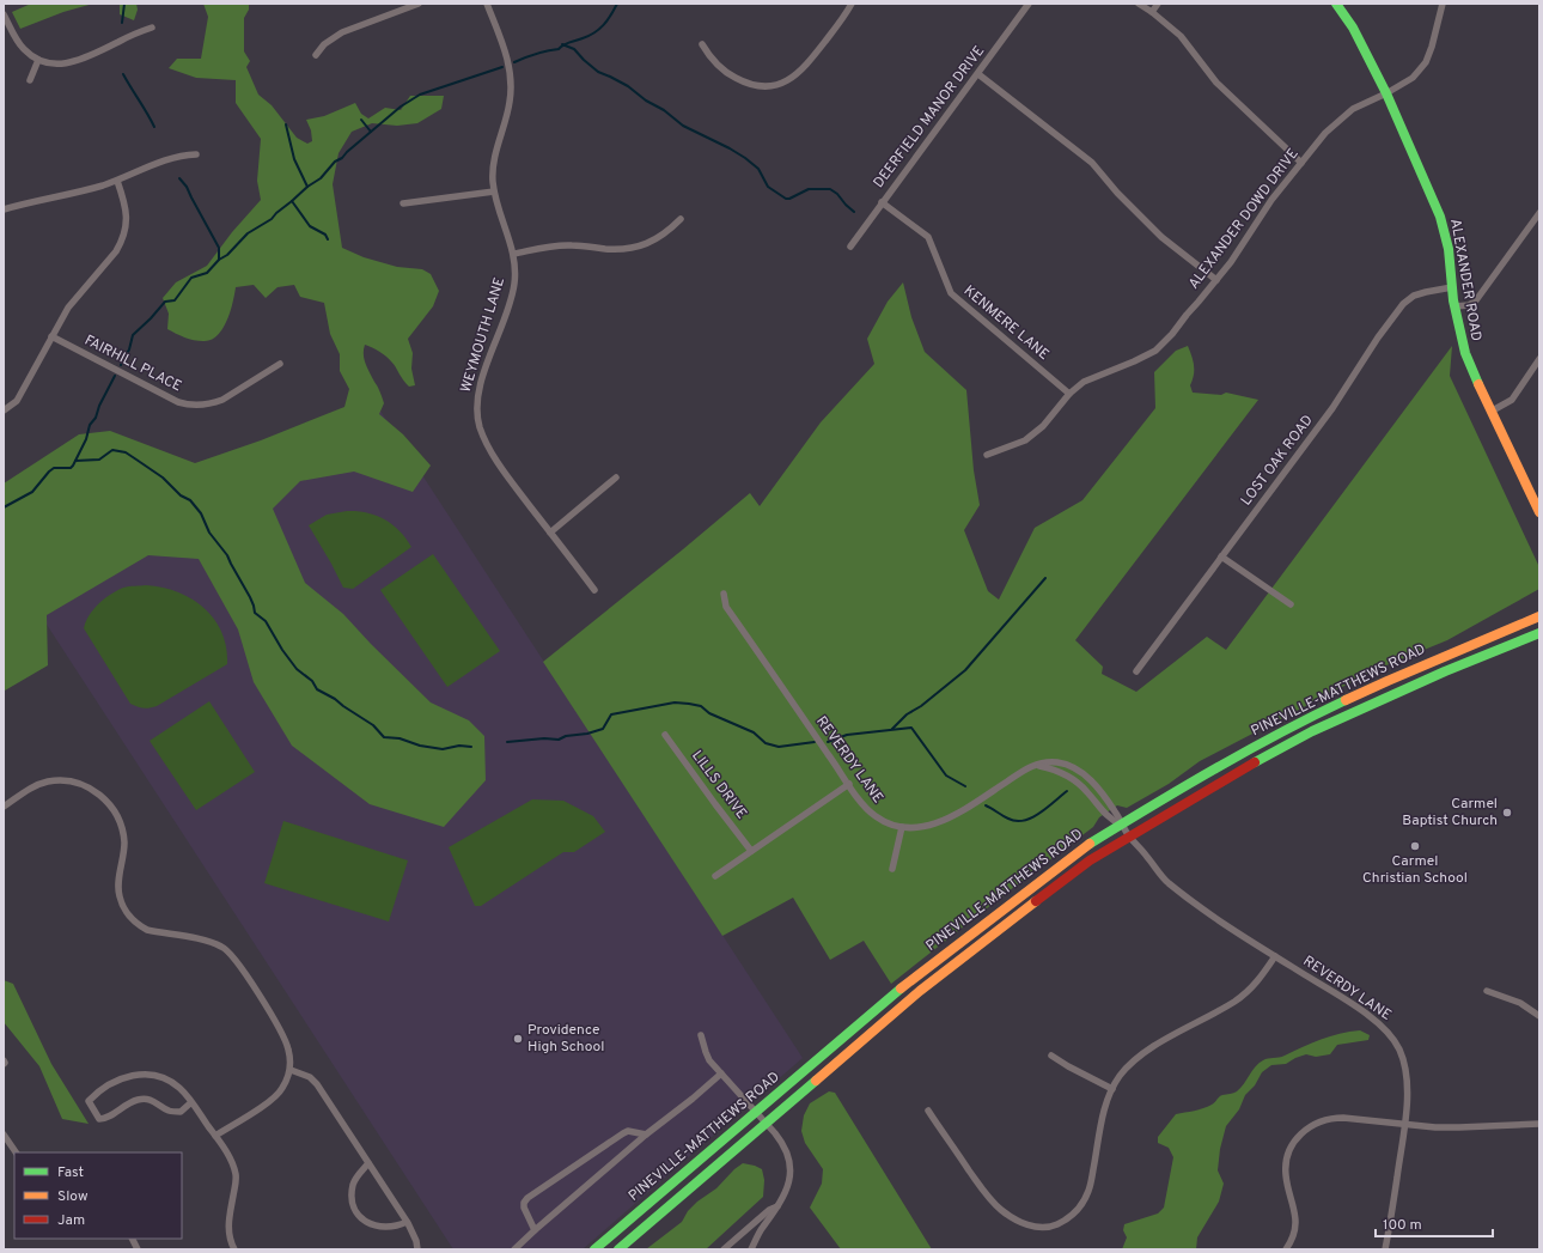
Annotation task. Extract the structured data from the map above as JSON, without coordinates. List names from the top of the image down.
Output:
{
  "streets": {
    "main road": ["ALEXANDER ROAD", "PINEVILLE-MATTHEWS ROAD"],
    "street": [
      "DEERFIELD MANOR DRIVE",
      "ALEXANDER DOWD DRIVE",
      "KENMERE LANE",
      "WEYMOUTH LANE",
      "FAIRHILL PLACE",
      "LOST OAK ROAD",
      "REVERDY LANE",
      "LILLS DRIVE"
    ]
  },
  "crossings": [
    ["DEERFIELD MANOR DRIVE", "KENMERE LANE"],
    ["ALEXANDER DOWD DRIVE", "ALEXANDER ROAD"],
    ["ALEXANDER DOWD DRIVE", "KENMERE LANE"],
    ["ALEXANDER ROAD", "LOST OAK ROAD"],
    ["PINEVILLE-MATTHEWS ROAD", "REVERDY LANE"]
  ],
  "places": ["Carmel Baptist Church", "Carmel Christian School", "Providence High School"],
  "legend": ["Fast", "Slow", "Jam"],
  "scale_bar": "100 m"
}
